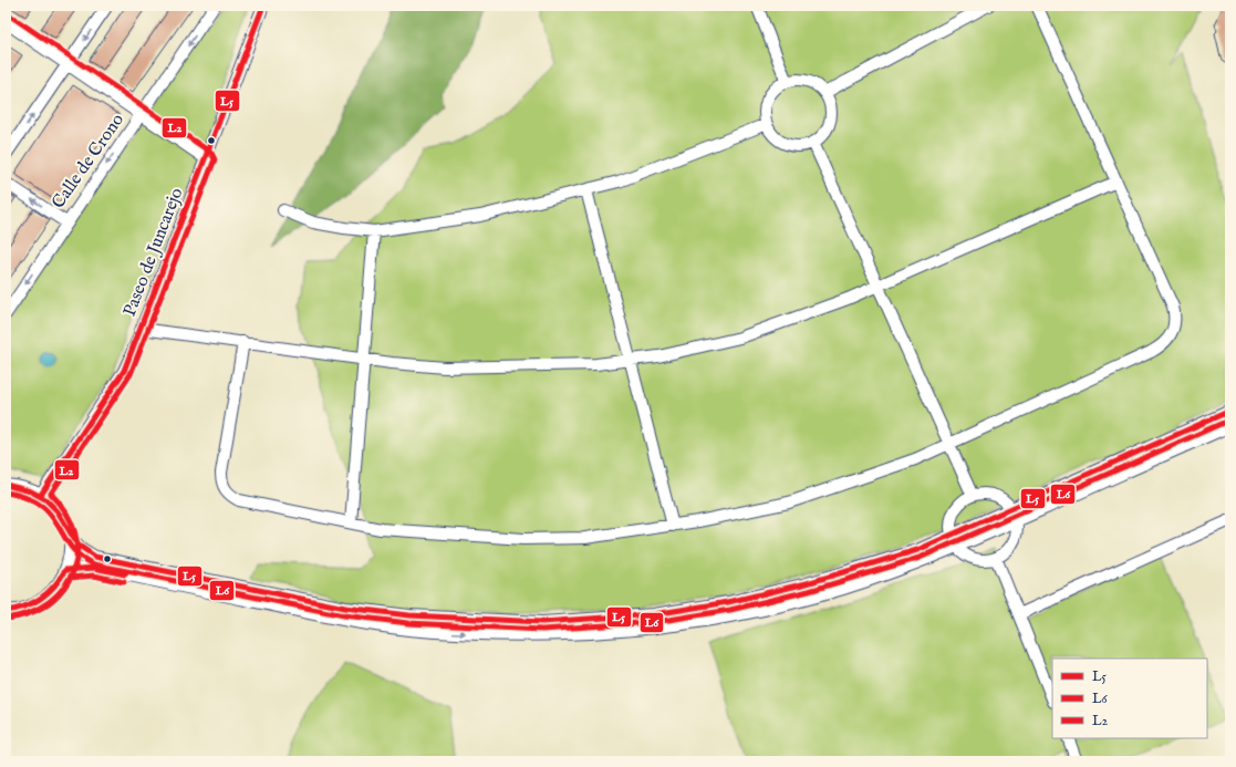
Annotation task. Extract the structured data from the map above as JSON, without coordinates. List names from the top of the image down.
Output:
{
  "streets": {
    "street": ["Calle de Crono", "Paseo de Juncarejo"]
  },
  "lines": ["transit line L5", "transit line L2", "transit line L6"],
  "legend": ["L5", "L6", "L2"]
}
